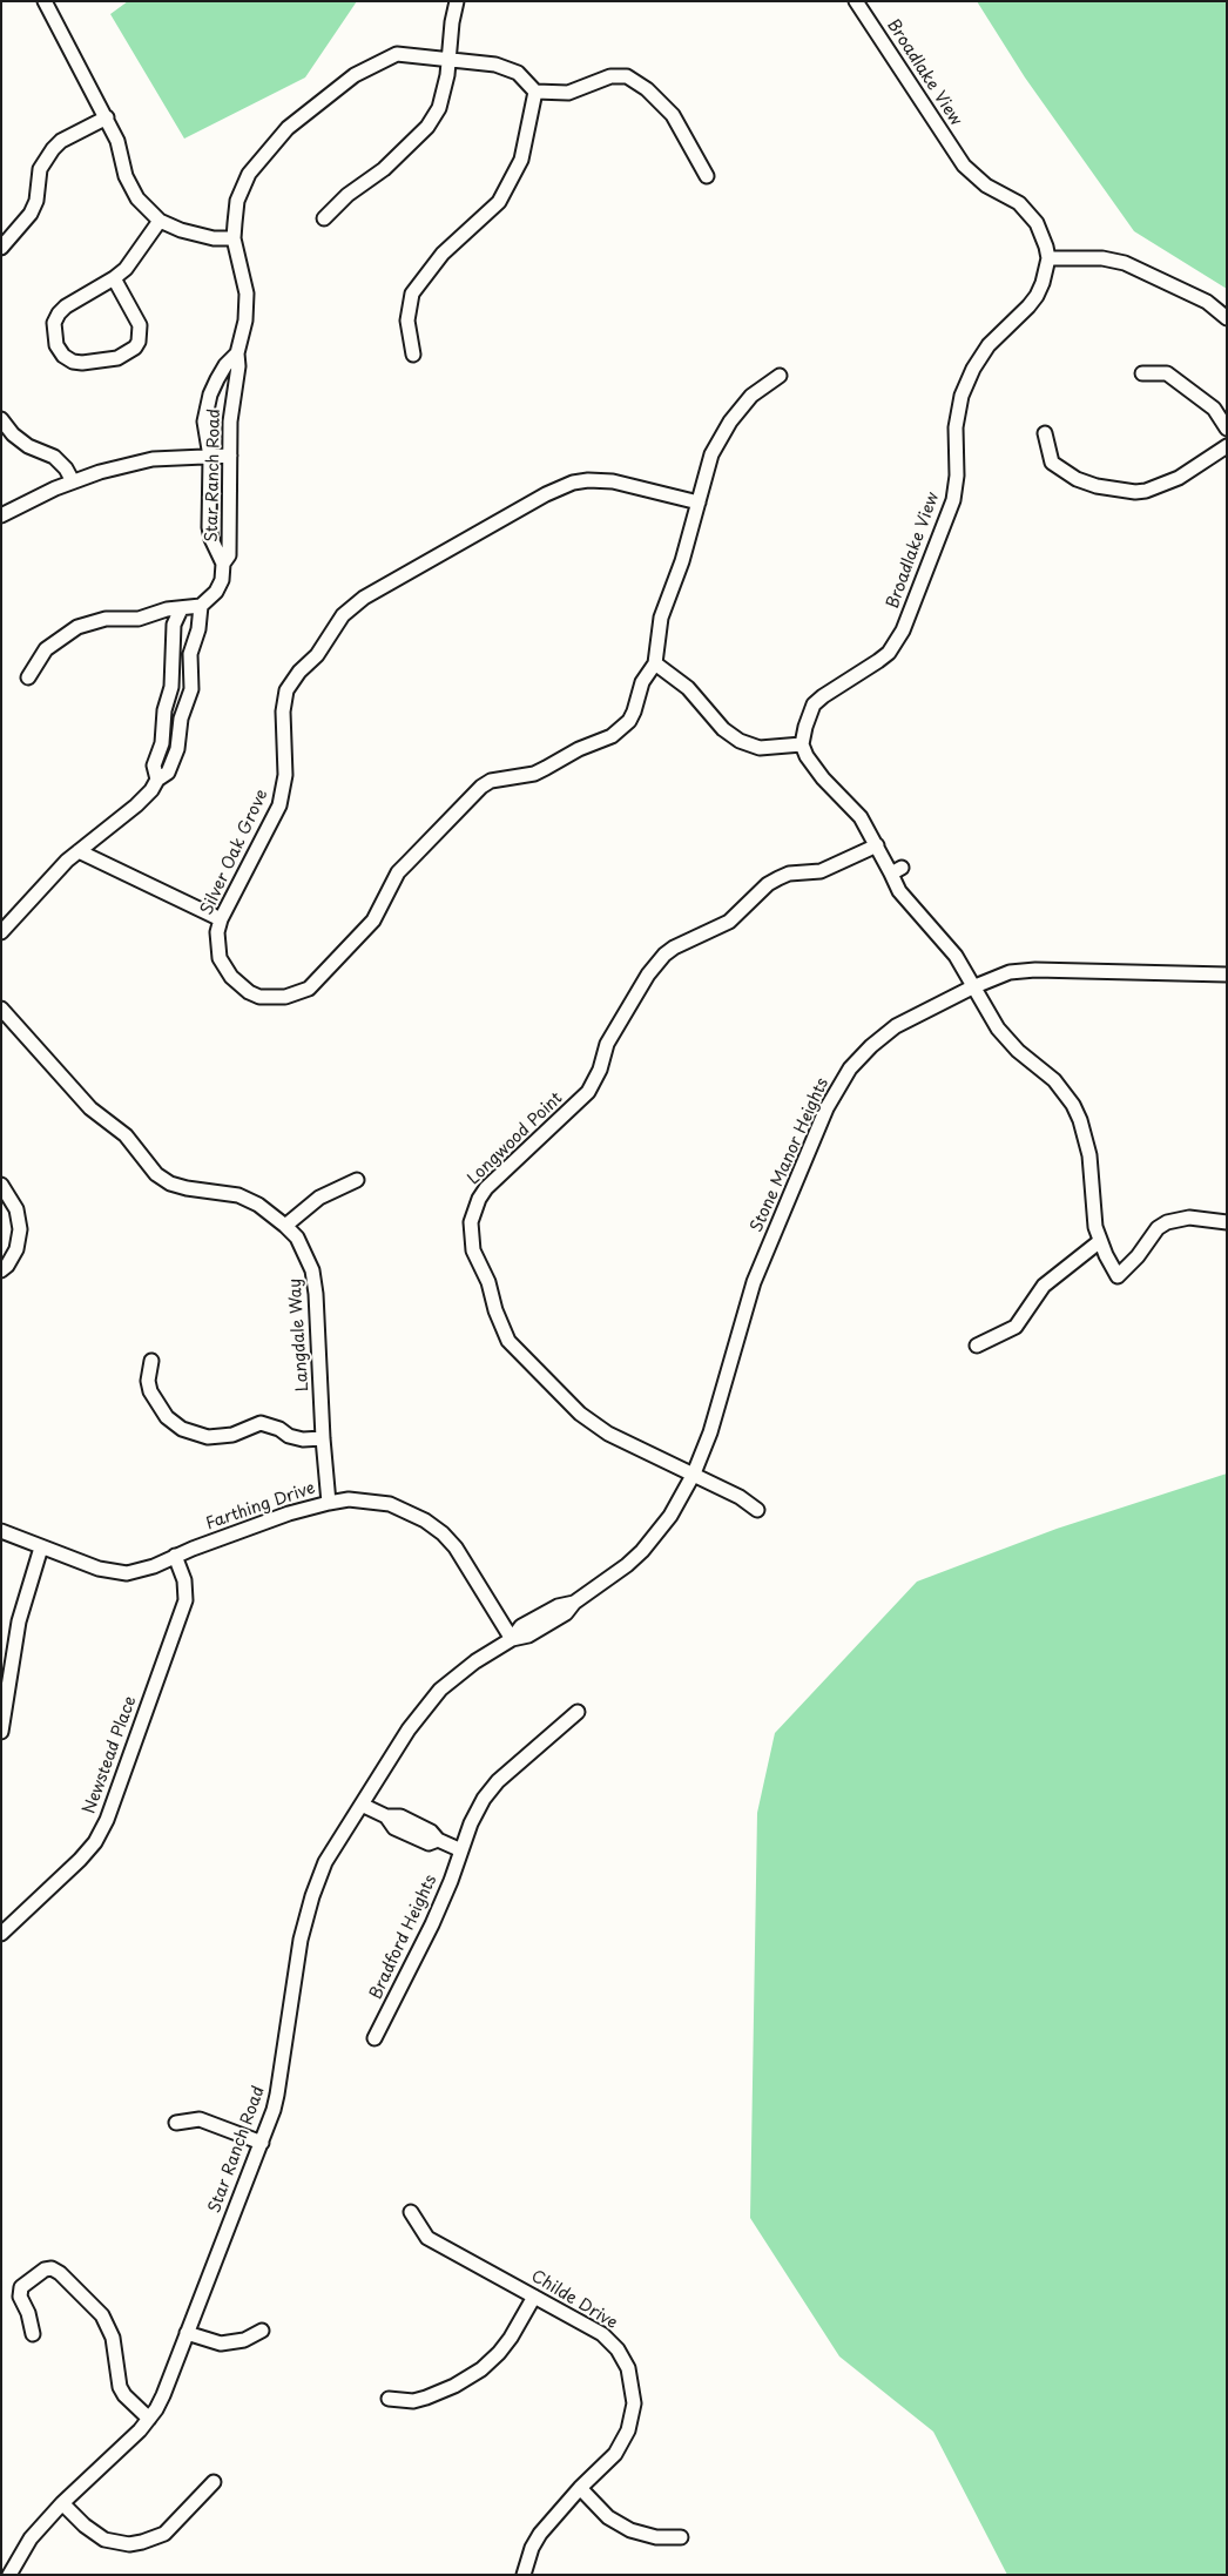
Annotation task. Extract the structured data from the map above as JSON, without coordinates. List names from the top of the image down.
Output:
{
  "streets": {
    "street": [
      "Broadlake View",
      "Star Ranch Road",
      "Silver Oak Grove",
      "Longwood Point",
      "Stone Manor Heights",
      "Langdale Way",
      "Farthing Drive",
      "Newstead Place",
      "Bradford Heights",
      "Childe Drive"
    ]
  },
  "crossings": [
    ["Star Ranch Road", "Stone Manor Heights"],
    ["Star Ranch Road", "Farthing Drive"],
    ["Longwood Point", "Stone Manor Heights"],
    ["Stone Manor Heights", "Farthing Drive"],
    ["Langdale Way", "Farthing Drive"],
    ["Farthing Drive", "Newstead Place"]
  ]
}
